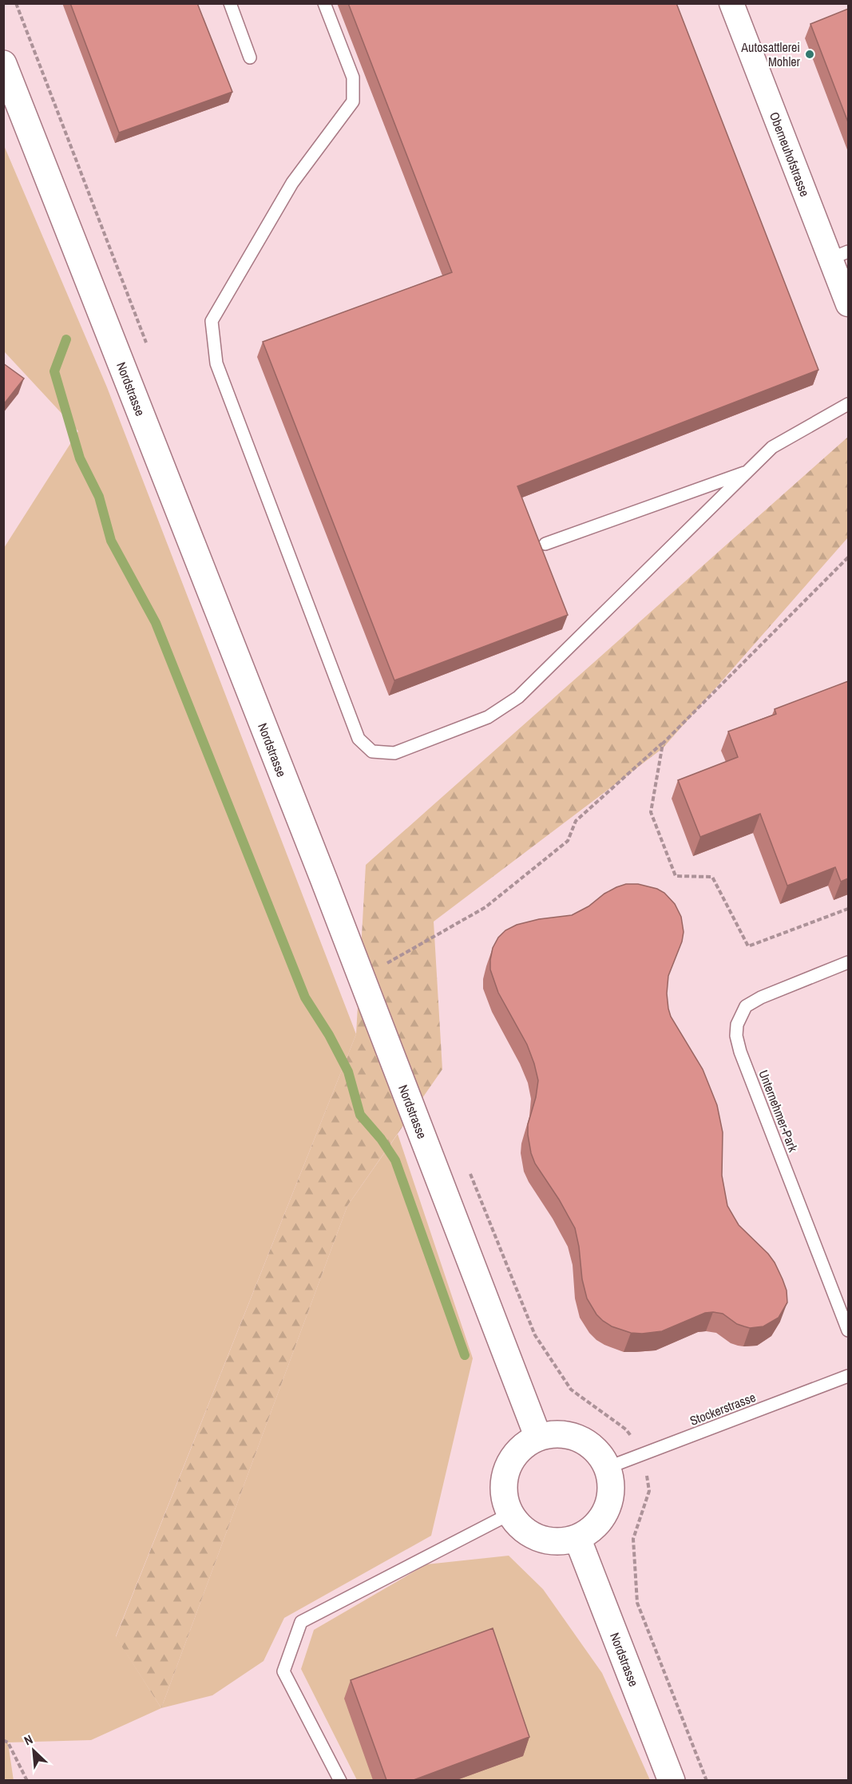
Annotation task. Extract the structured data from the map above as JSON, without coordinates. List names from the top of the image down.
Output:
{
  "streets": {
    "main road": ["Nordstrasse"],
    "street": ["Oberneuhofstrasse"],
    "lane": ["Unternehmer-Park", "Stockerstrasse"]
  },
  "crossings": [
    ["Nordstrasse", "Stockerstrasse"]
  ],
  "places": ["Autosattlerei Mohler"],
  "north": "top left"
}
